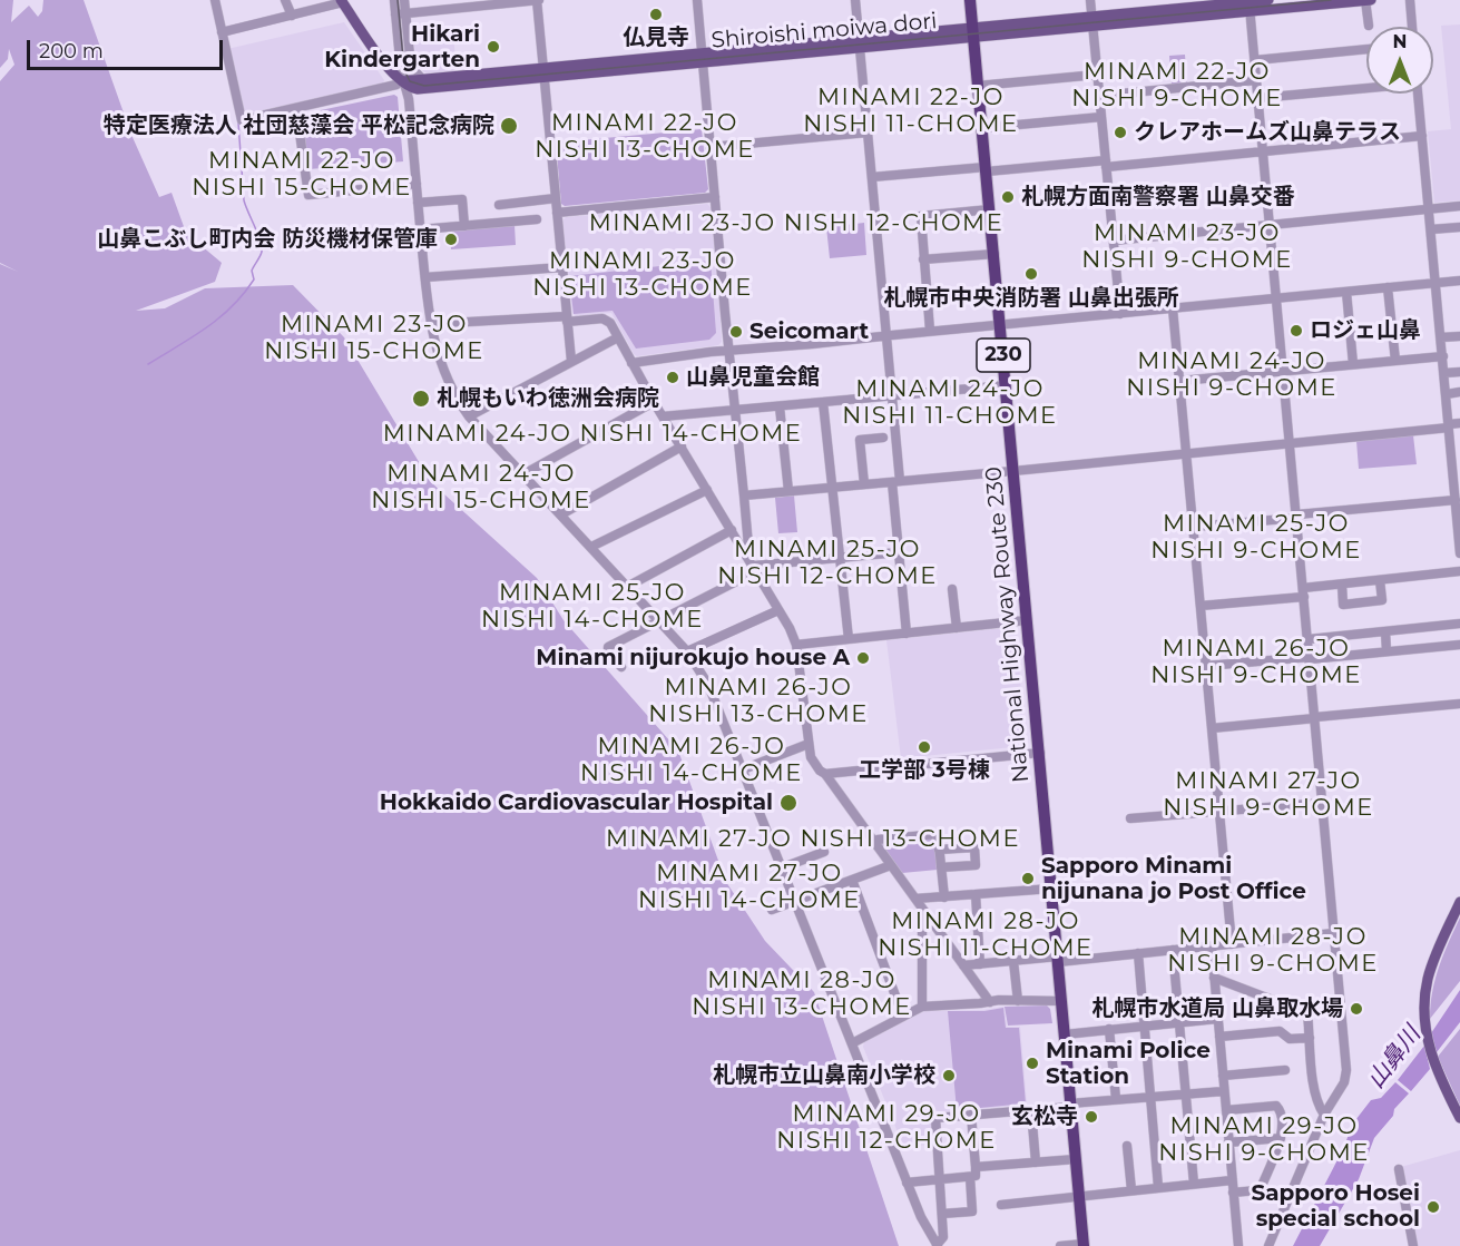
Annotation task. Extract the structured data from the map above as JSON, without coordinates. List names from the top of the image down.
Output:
{
  "streets": {
    "highway": ["230", "National Highway Route 230"],
    "main road": ["Shiroishi moiwa dori"]
  },
  "crossings": [
    ["Shiroishi moiwa dori", "National Highway Route 230"]
  ],
  "districts": [
    "MINAMI 22-JO NISHI 9-CHOME",
    "MINAMI 22-JO NISHI 11-CHOME",
    "MINAMI 22-JO NISHI 13-CHOME",
    "MINAMI 22-JO NISHI 15-CHOME",
    "MINAMI 23-JO NISHI 12-CHOME",
    "MINAMI 23-JO NISHI 9-CHOME",
    "MINAMI 23-JO NISHI 13-CHOME",
    "MINAMI 23-JO NISHI 15-CHOME",
    "MINAMI 24-JO NISHI 9-CHOME",
    "MINAMI 24-JO NISHI 11-CHOME",
    "MINAMI 24-JO NISHI 14-CHOME",
    "MINAMI 24-JO NISHI 15-CHOME",
    "MINAMI 25-JO NISHI 9-CHOME",
    "MINAMI 25-JO NISHI 12-CHOME",
    "MINAMI 25-JO NISHI 14-CHOME",
    "MINAMI 26-JO NISHI 9-CHOME",
    "MINAMI 26-JO NISHI 13-CHOME",
    "MINAMI 26-JO NISHI 14-CHOME",
    "MINAMI 27-JO NISHI 9-CHOME",
    "MINAMI 27-JO NISHI 13-CHOME",
    "MINAMI 27-JO NISHI 14-CHOME",
    "MINAMI 28-JO NISHI 11-CHOME",
    "MINAMI 28-JO NISHI 9-CHOME",
    "MINAMI 28-JO NISHI 13-CHOME",
    "MINAMI 29-JO NISHI 12-CHOME",
    "MINAMI 29-JO NISHI 9-CHOME"
  ],
  "water": ["山鼻川"],
  "places": [
    "仏見寺",
    "Hikari Kindergarten",
    "特定医療法人 社団慈藻会 平松記念病院",
    "クレアホームズ山鼻テラス",
    "札幌方面南警察署 山鼻交番",
    "山鼻こぶし町内会 防災機材保管庫",
    "札幌市中央消防署 山鼻出張所",
    "ロジェ山鼻",
    "Seicomart",
    "山鼻児童会館",
    "札幌もいわ徳洲会病院",
    "Minami nijurokujo house A",
    "工学部 3号棟",
    "Hokkaido Cardiovascular Hospital",
    "Sapporo Minami nijunana jo Post Office",
    "札幌市水道局 山鼻取水場",
    "Minami Police Station",
    "札幌市立山鼻南小学校",
    "玄松寺",
    "Sapporo Hosei special school"
  ],
  "scale_bar": "200 m",
  "north": "top"
}
